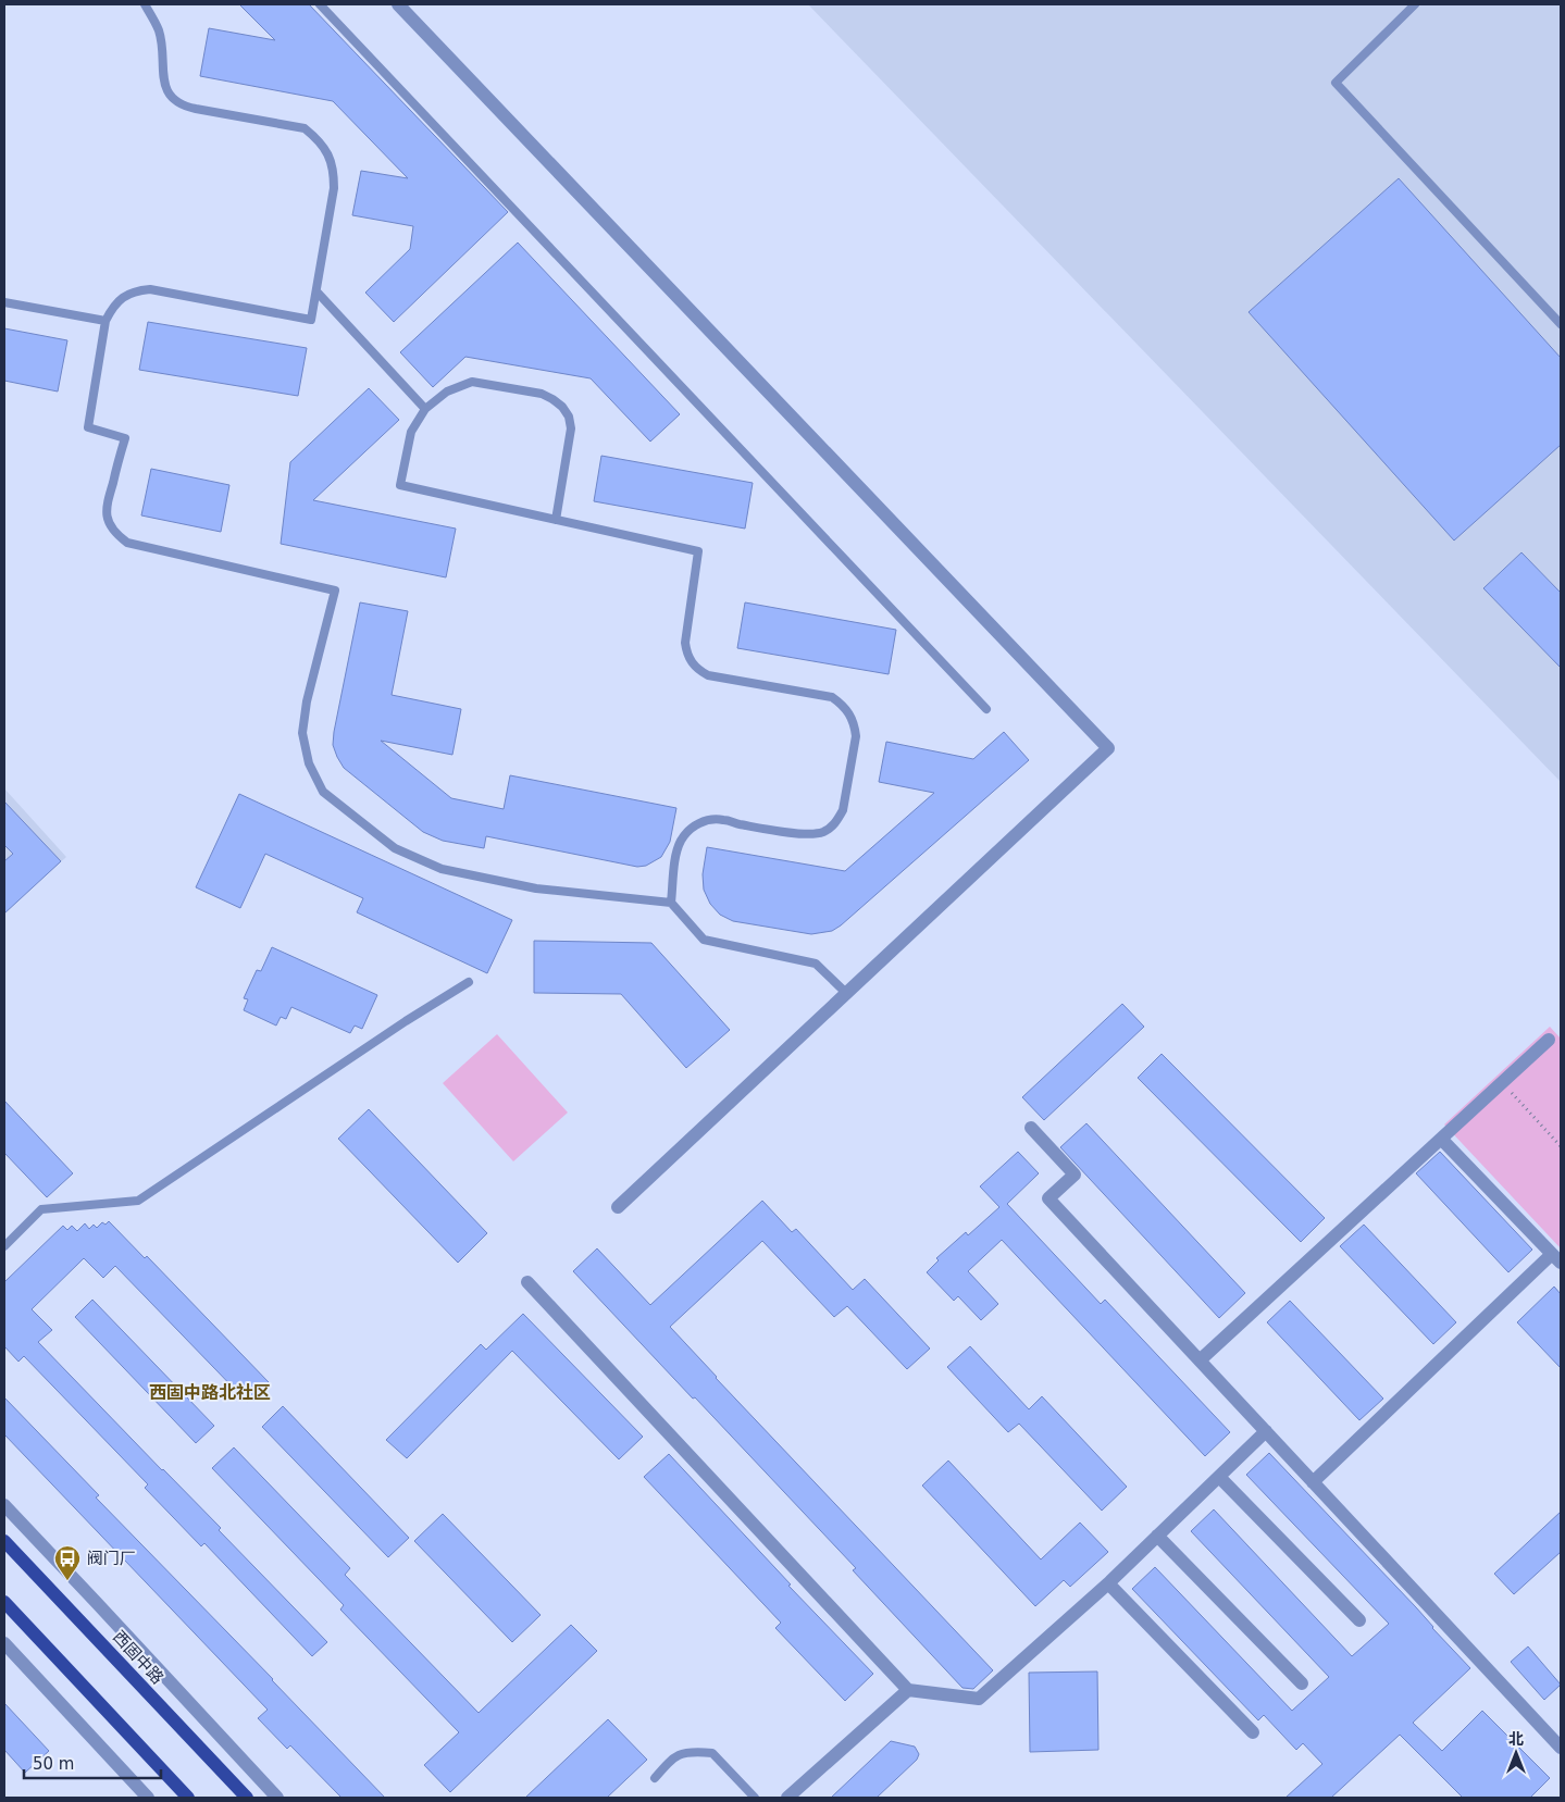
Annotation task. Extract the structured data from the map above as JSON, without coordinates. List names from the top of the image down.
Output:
{
  "streets": {
    "main road": ["西固中路"]
  },
  "districts": ["西固中路北社区"],
  "places": {
    "bus stop": ["阀门厂"]
  },
  "scale_bar": "50 m",
  "north": "top"
}
